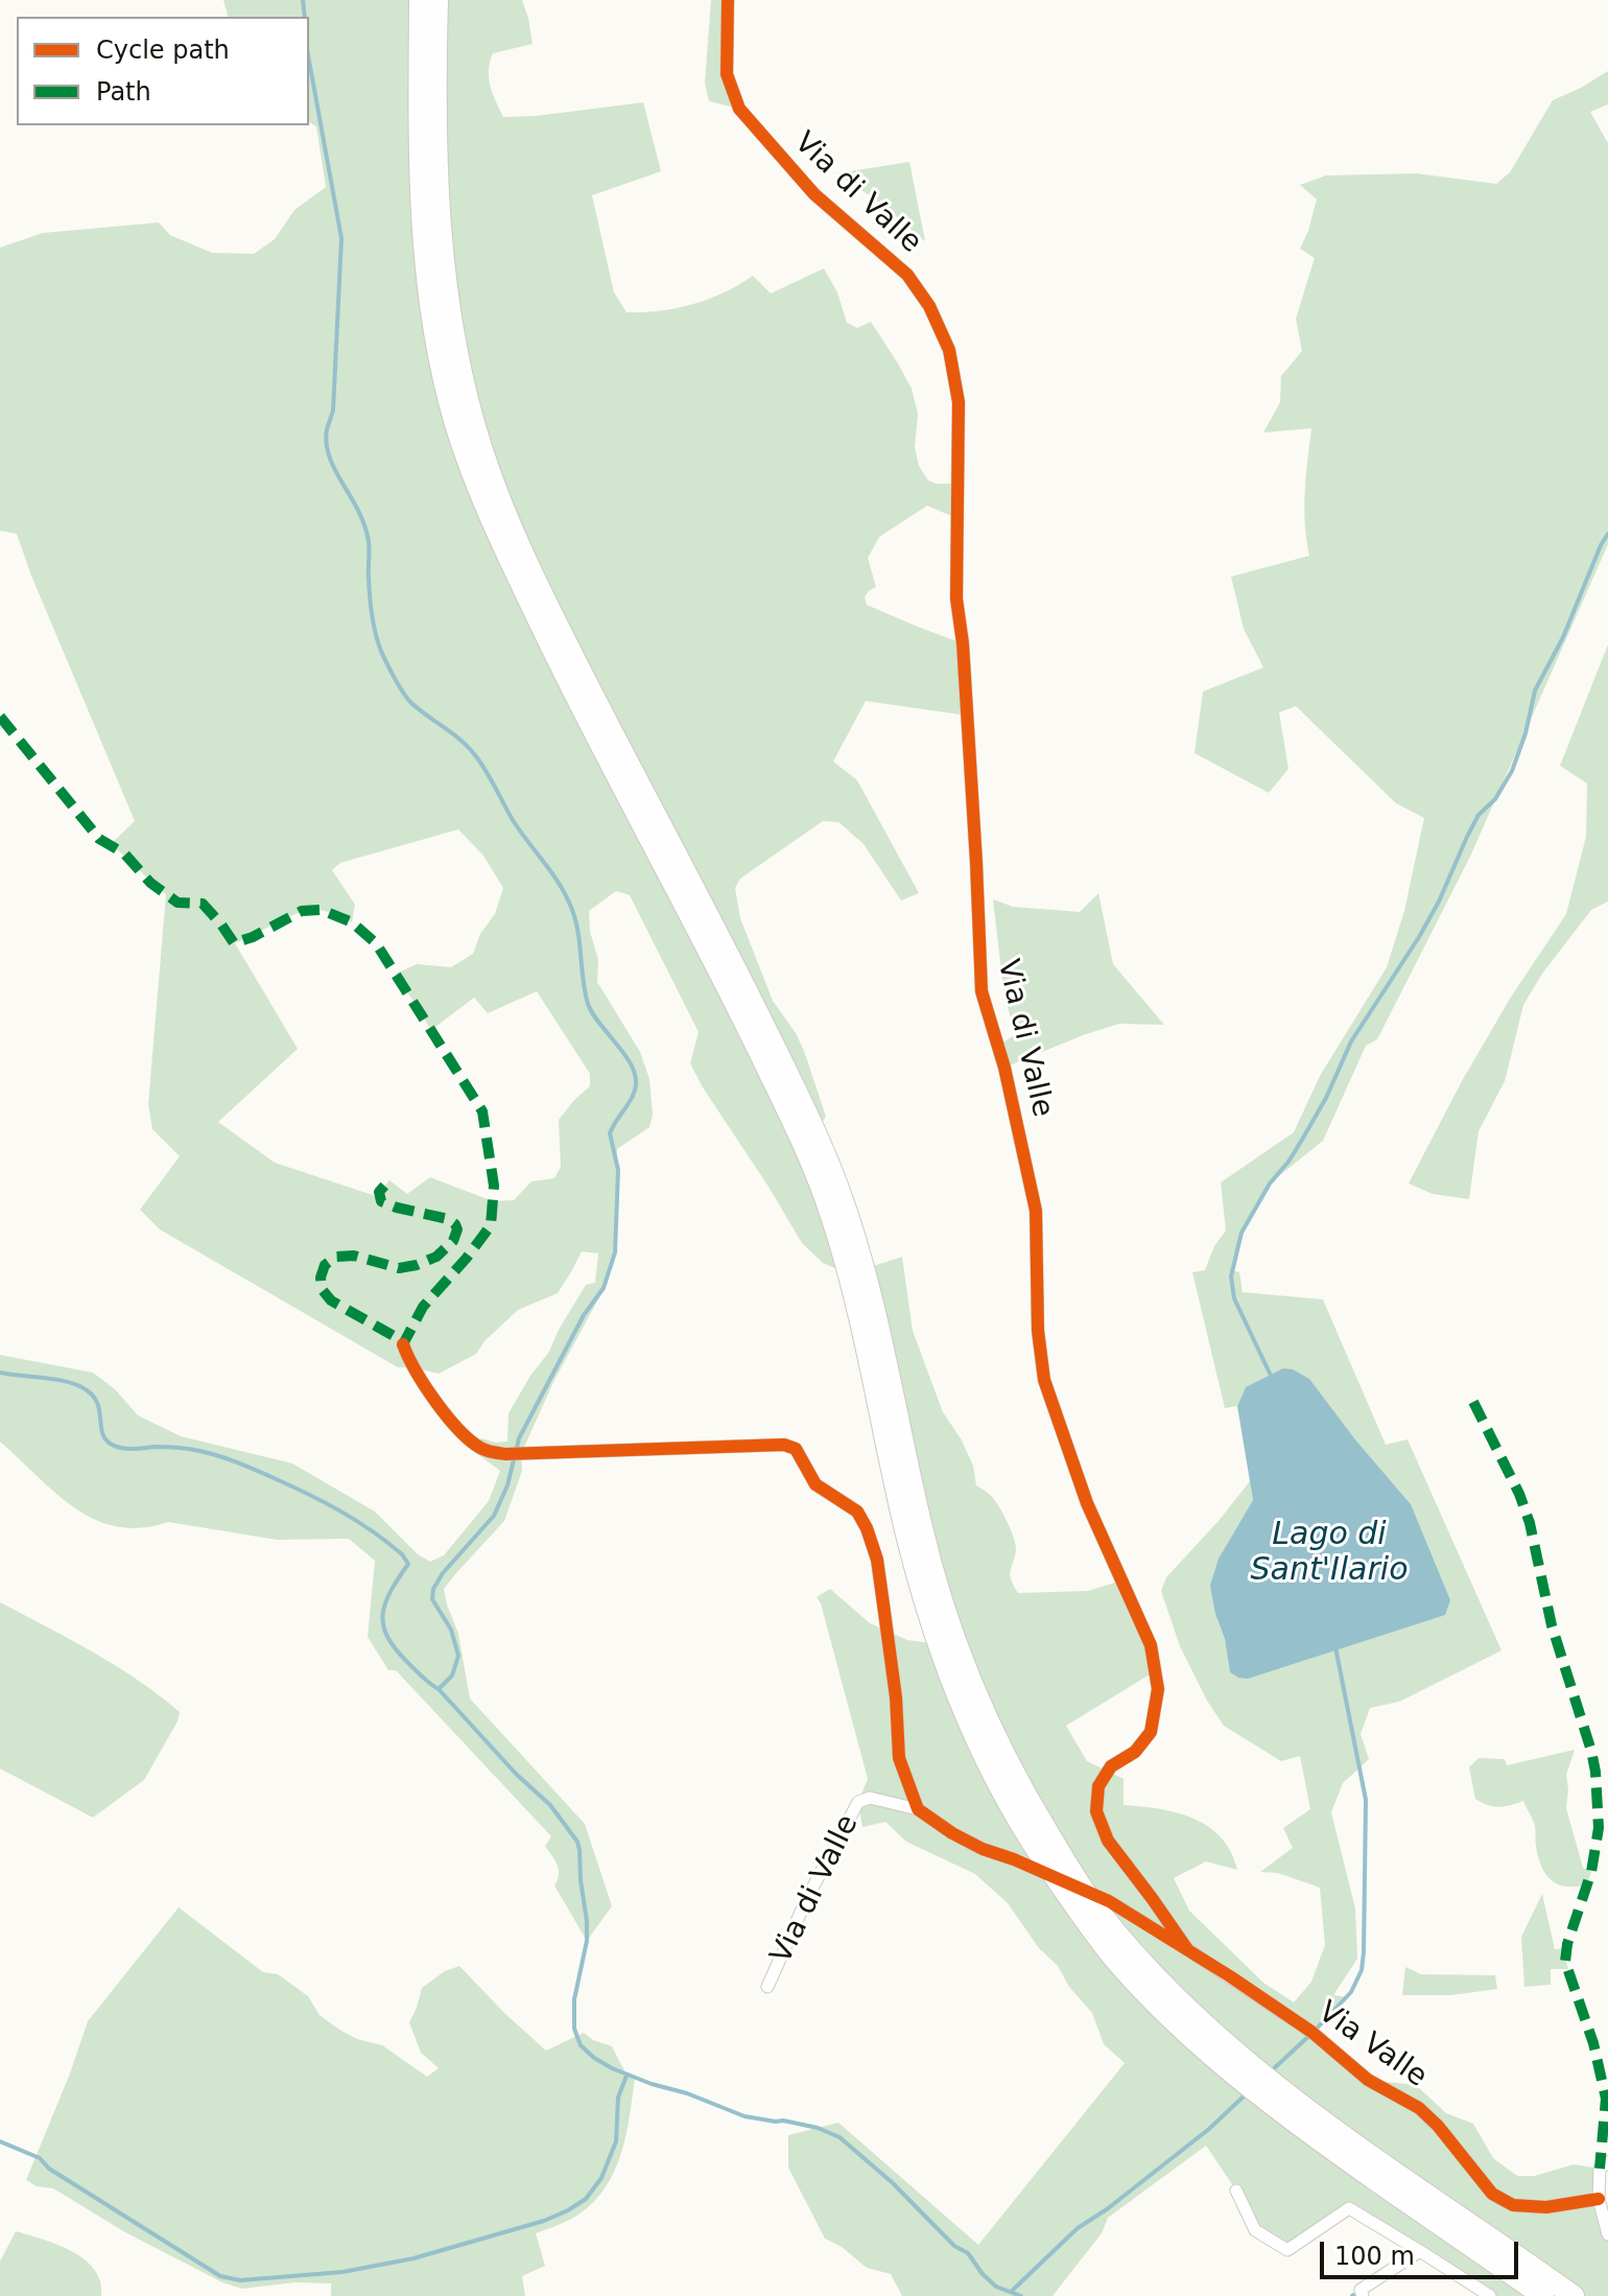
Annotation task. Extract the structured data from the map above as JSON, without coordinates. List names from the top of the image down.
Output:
{
  "streets": {
    "street": ["Via di Valle", "Via Valle"]
  },
  "crossings": [
    ["Via di Valle", "Via Valle"]
  ],
  "water": ["Lago di Sant'Ilario"],
  "legend": ["Cycle path", "Path"],
  "scale_bar": "100 m"
}
